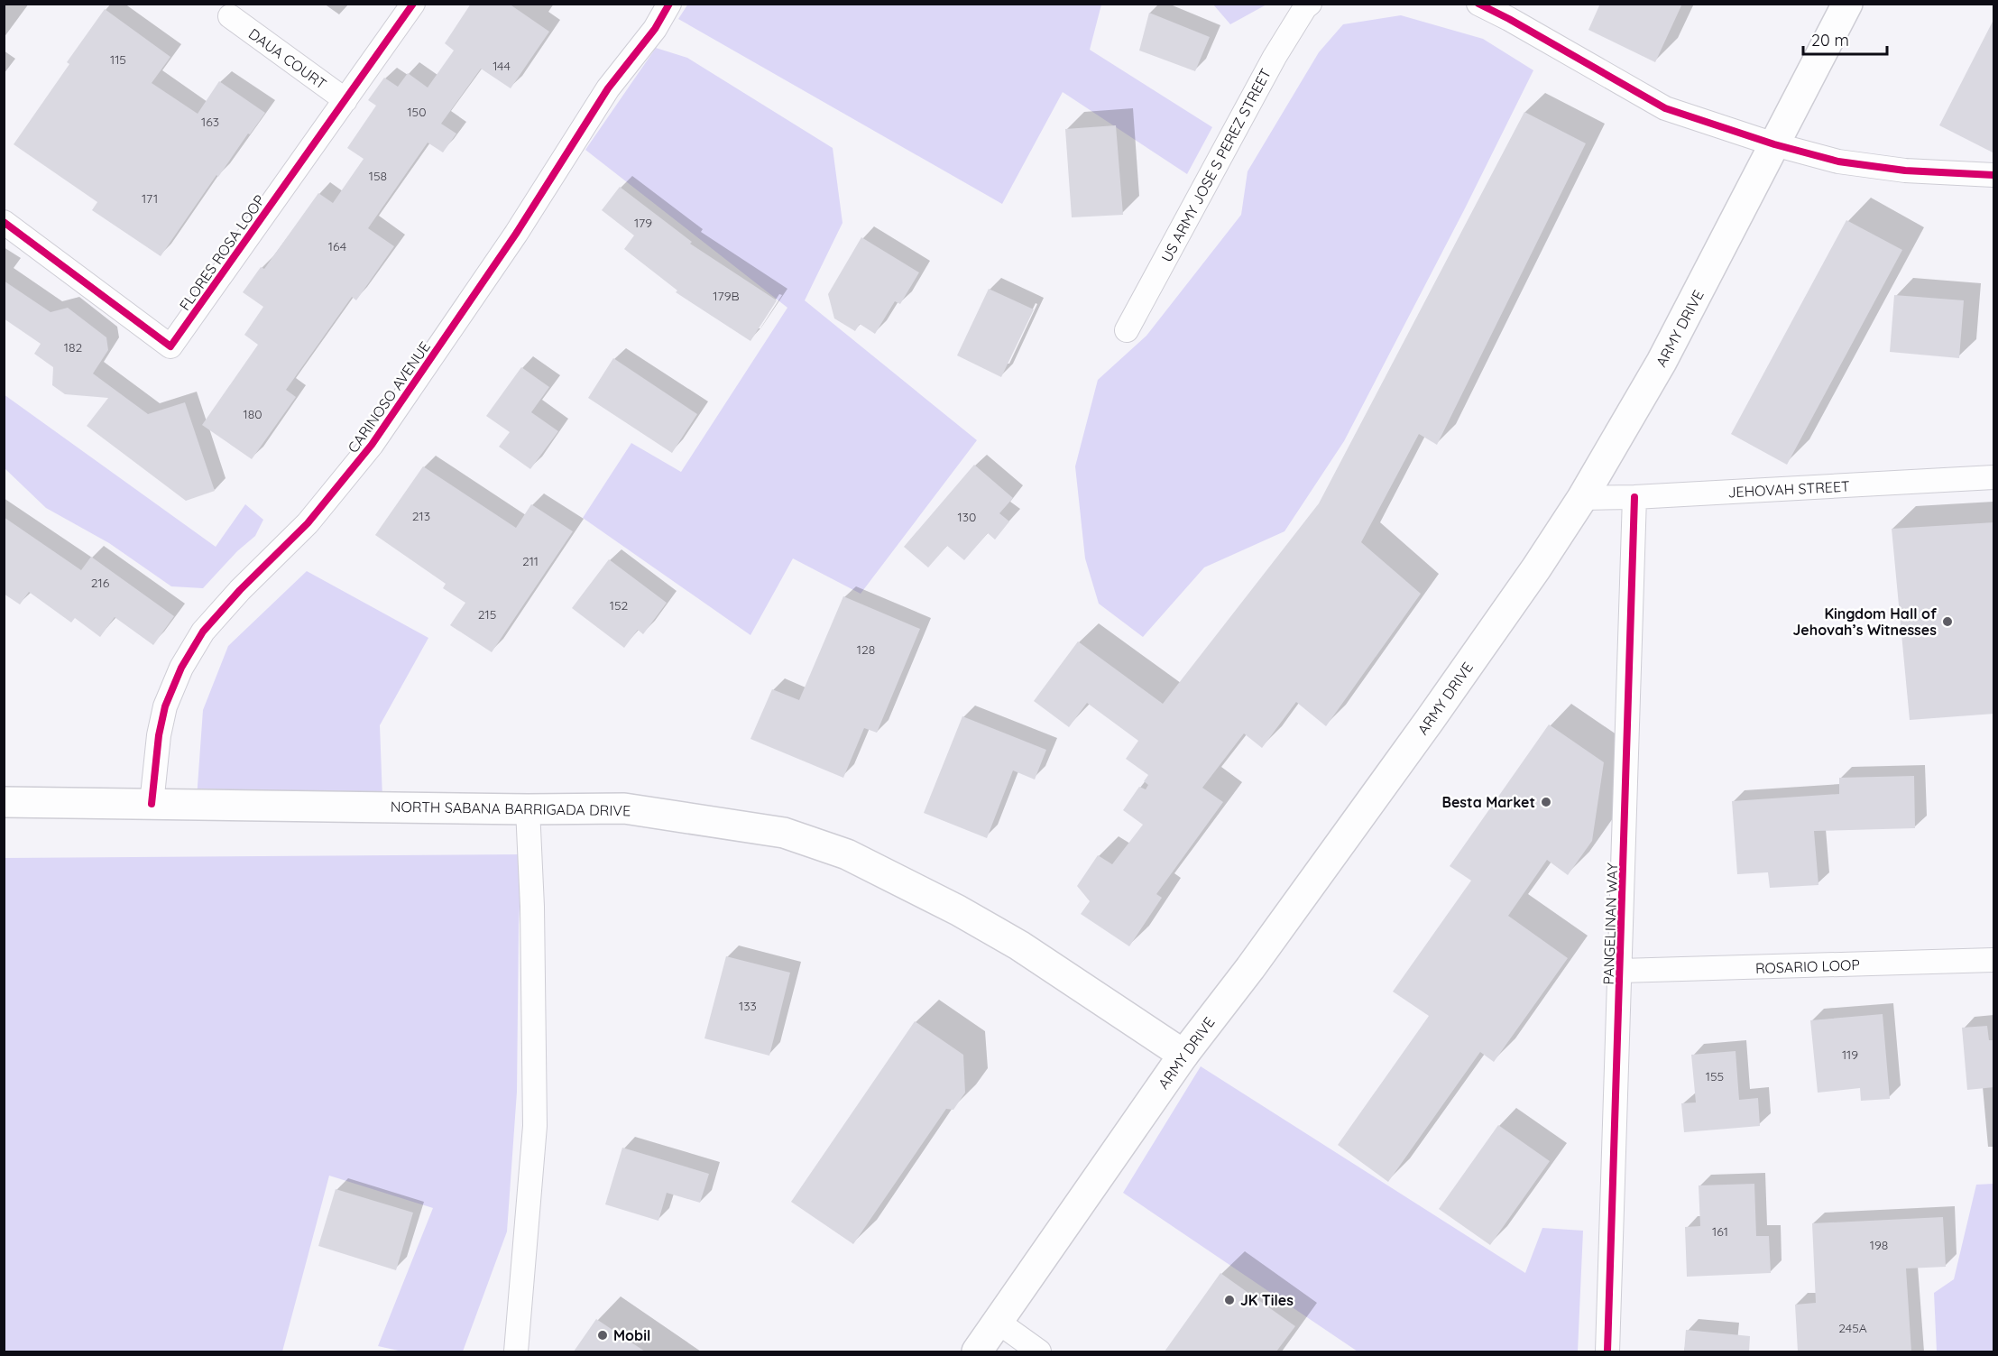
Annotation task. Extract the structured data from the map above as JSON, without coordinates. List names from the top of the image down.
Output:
{
  "streets": {
    "main road": ["ARMY DRIVE", "NORTH SABANA BARRIGADA DRIVE"],
    "street": [
      "DAUA COURT",
      "US ARMY JOSE S PEREZ STREET",
      "FLORES ROSA LOOP",
      "CARINOSO AVENUE",
      "JEHOVAH STREET",
      "PANGELINAN WAY",
      "ROSARIO LOOP"
    ]
  },
  "crossings": [
    ["DAUA COURT", "FLORES ROSA LOOP"],
    ["ARMY DRIVE", "JEHOVAH STREET"],
    ["ARMY DRIVE", "NORTH SABANA BARRIGADA DRIVE"],
    ["CARINOSO AVENUE", "NORTH SABANA BARRIGADA DRIVE"],
    ["JEHOVAH STREET", "PANGELINAN WAY"],
    ["PANGELINAN WAY", "ROSARIO LOOP"]
  ],
  "places": [
    "Kingdom Hall of Jehovah’s Witnesses",
    "Besta Market",
    "JK Tiles",
    "Mobil"
  ],
  "house_numbers": [
    "115",
    "144",
    "150",
    "163",
    "158",
    "171",
    "179",
    "164",
    "179B",
    "182",
    "180",
    "213",
    "130",
    "211",
    "216",
    "152",
    "215",
    "128",
    "133",
    "119",
    "155",
    "161",
    "198",
    "245A"
  ],
  "scale_bar": "20 m"
}
